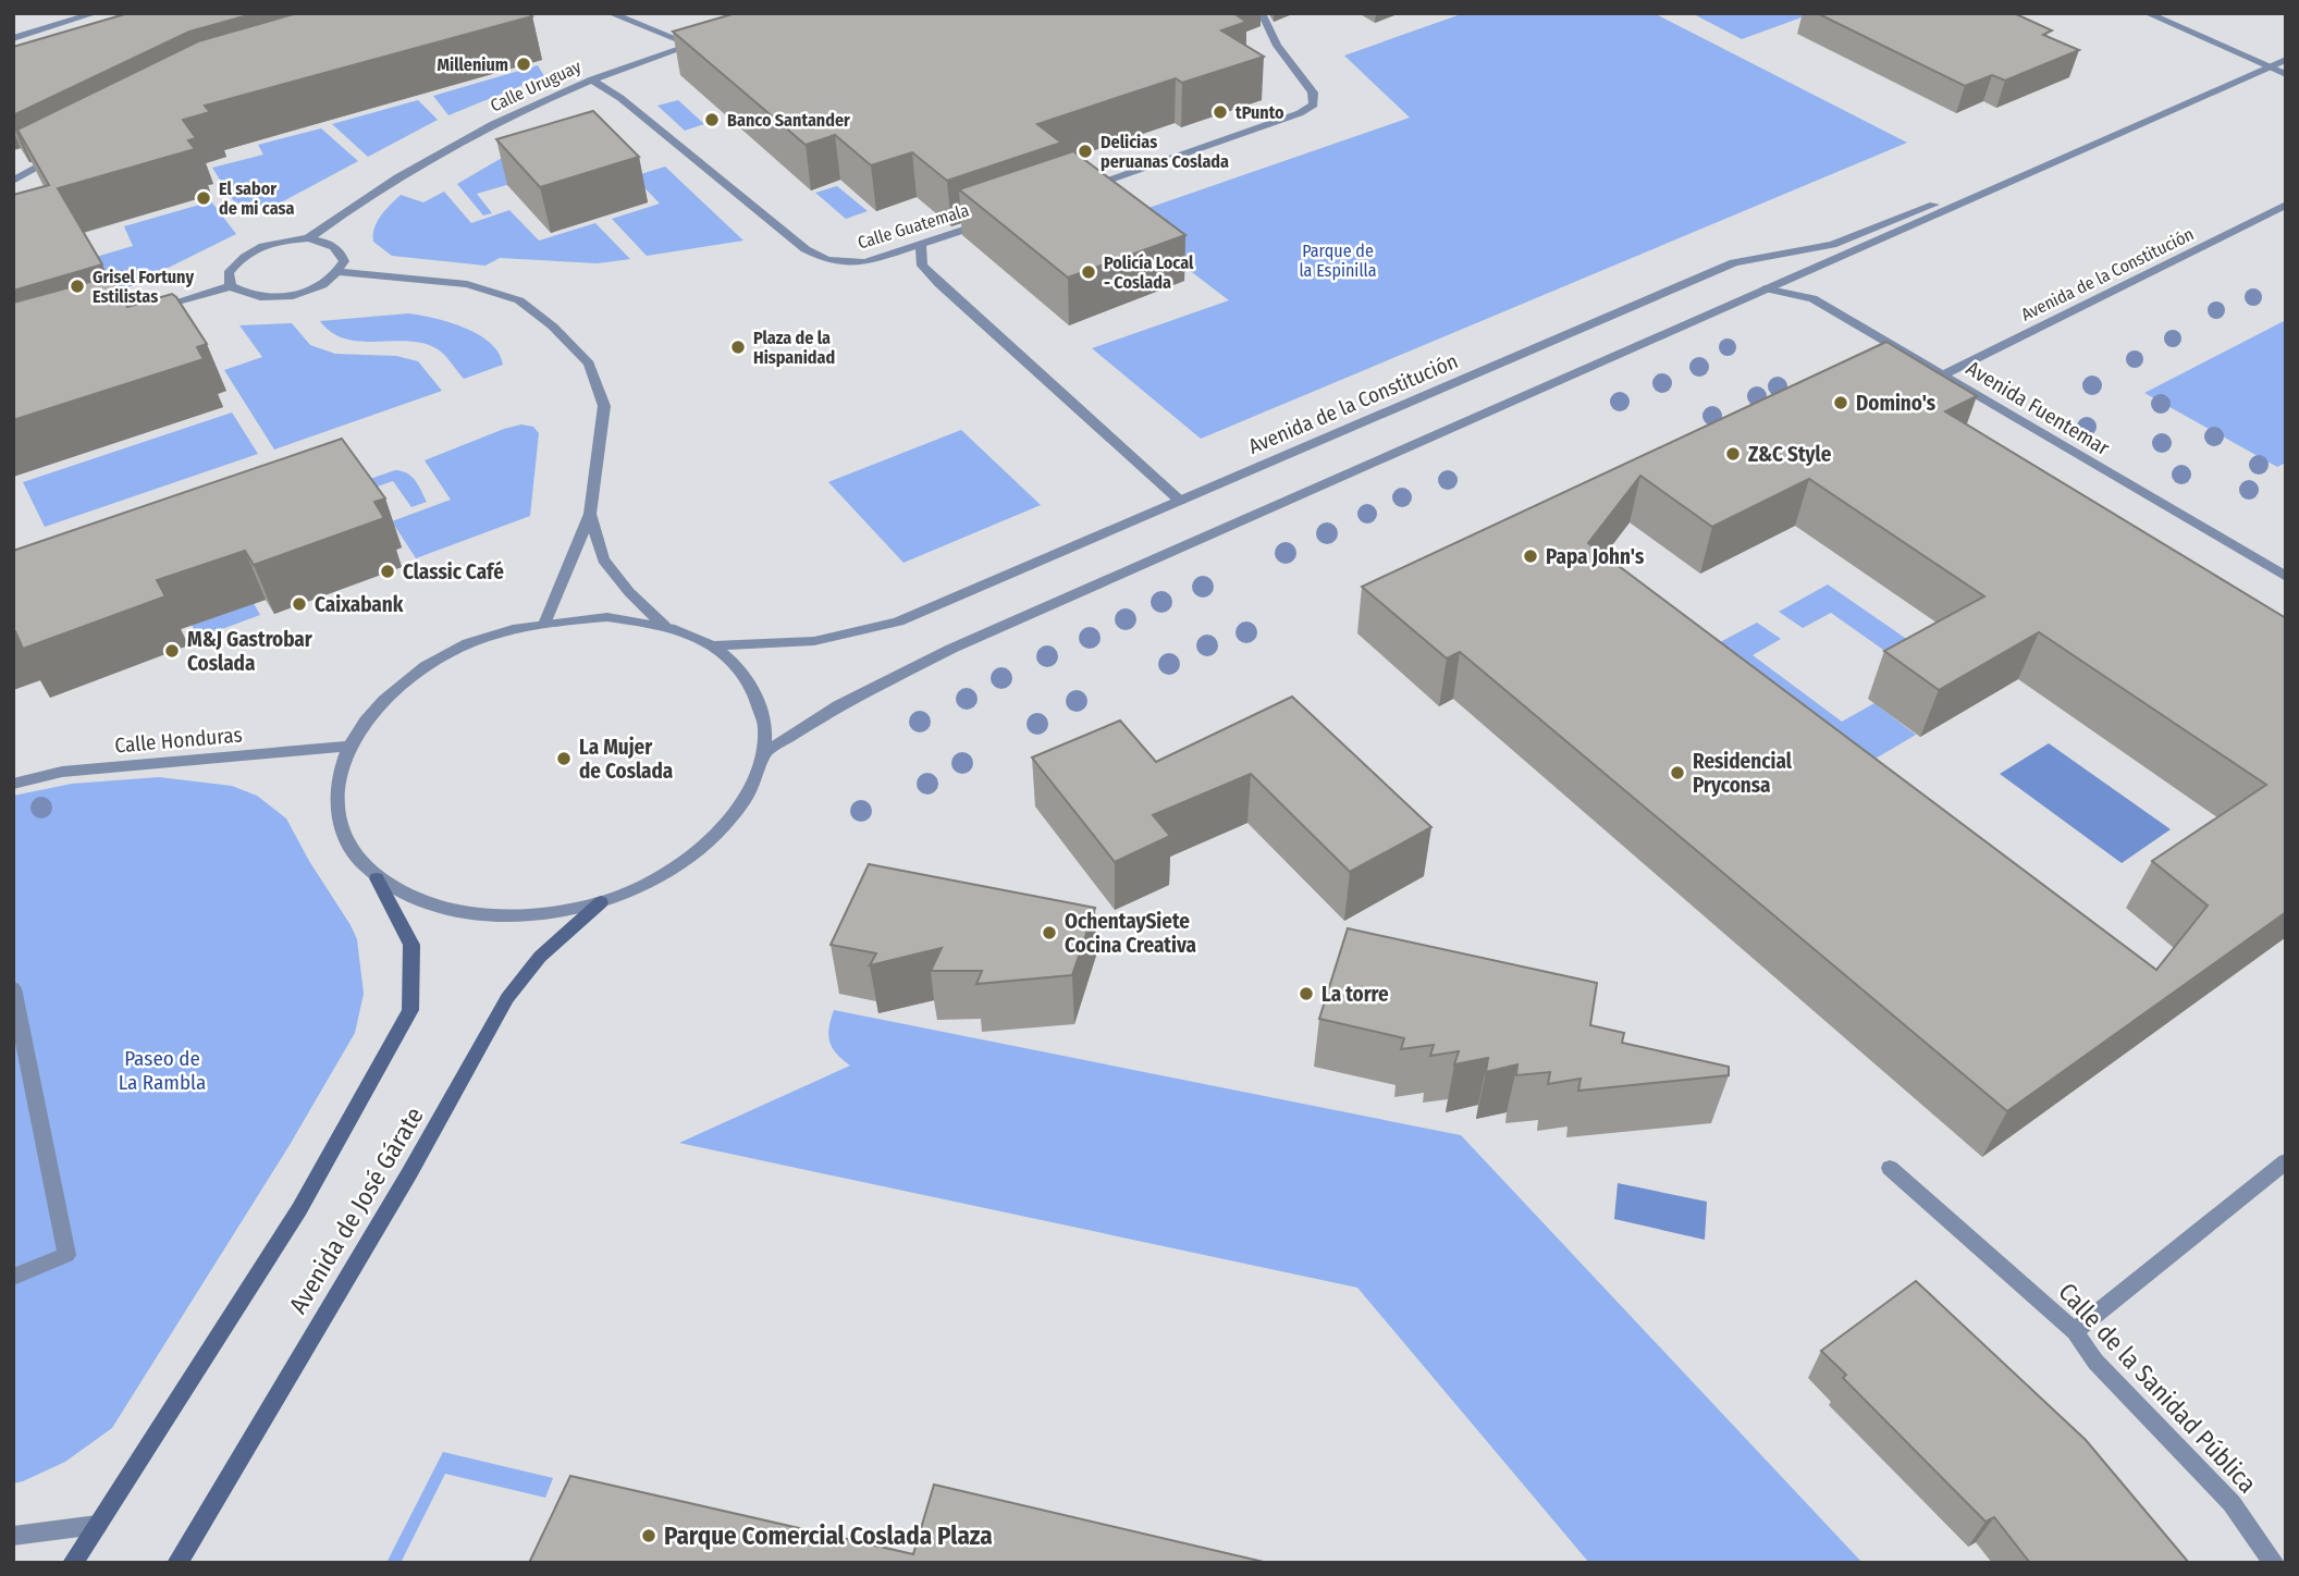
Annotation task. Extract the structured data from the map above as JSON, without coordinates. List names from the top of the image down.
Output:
{
  "streets": {
    "main road": ["Avenida de José Gárate"],
    "street": [
      "Calle Uruguay",
      "Calle Guatemala",
      "Avenida de la Constitución",
      "Avenida Fuentemar",
      "Calle Honduras",
      "Calle de la Sanidad Pública"
    ]
  },
  "crossings": [
    ["Calle Uruguay", "Calle Guatemala"],
    ["Avenida de la Constitución", "Avenida Fuentemar"]
  ],
  "parks": ["Parque de la Espinilla", "Paseo de La Rambla"],
  "places": [
    "Millenium",
    "tPunto",
    "Banco Santander",
    "Delicias peruanas Coslada",
    "El sabor de mi casa",
    "Policía Local - Coslada",
    "Grisel Fortuny Estilistas",
    "Plaza de la Hispanidad",
    "Domino's",
    "Z&C Style",
    "Papa John's",
    "Classic Café",
    "Caixabank",
    "M&J Gastrobar Coslada",
    "La Mujer de Coslada",
    "Residencial Pryconsa",
    "OchentaySiete Cocina Creativa",
    "La torre",
    "Parque Comercial Coslada Plaza"
  ]
}
